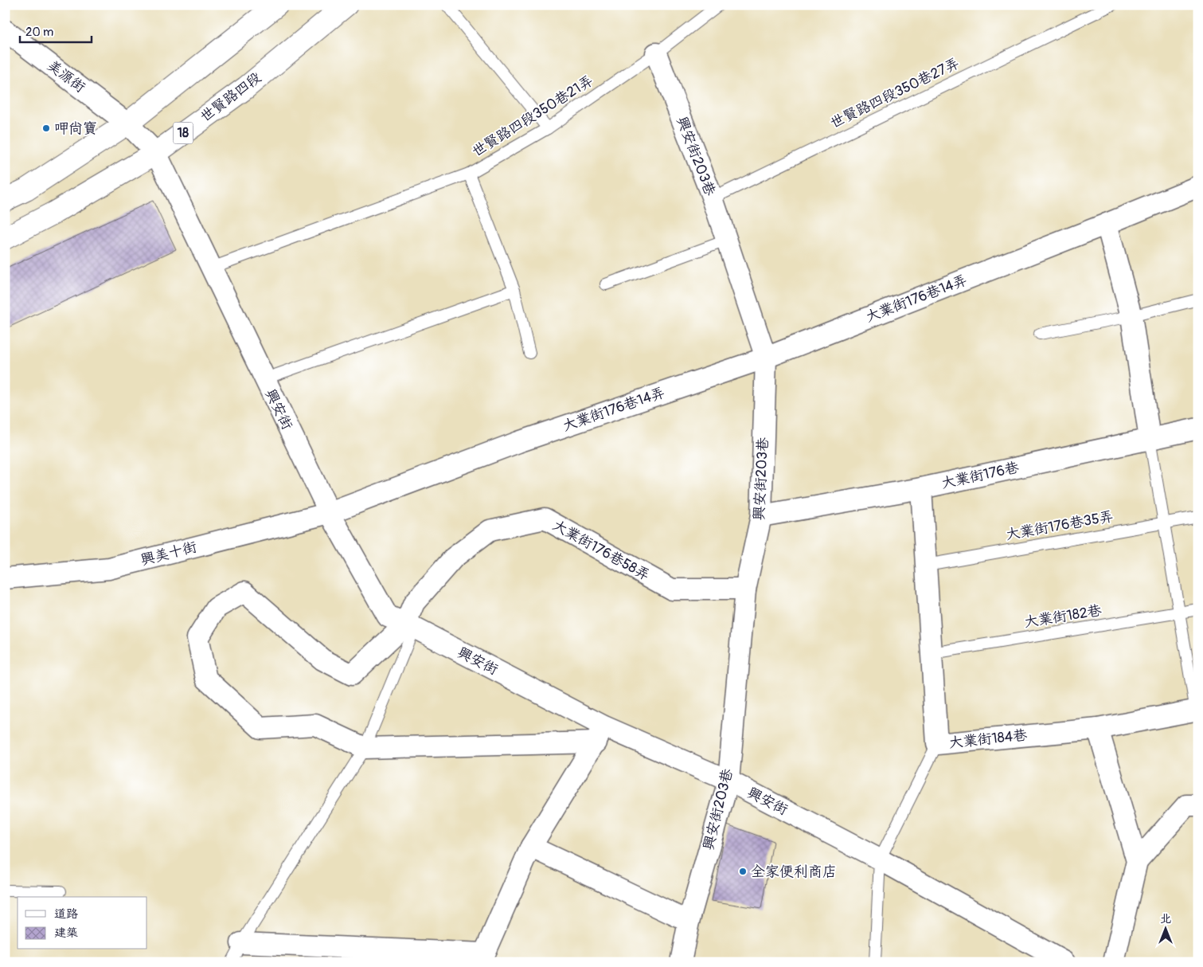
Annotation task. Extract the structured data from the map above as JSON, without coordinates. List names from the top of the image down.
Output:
{
  "streets": {
    "main road": ["世賢路四段", "18"],
    "street": [
      "美源街",
      "興安街203巷",
      "大業街176巷14弄",
      "興安街",
      "大業街176巷",
      "大業街176巷58弄",
      "興美十街",
      "大業街184巷"
    ],
    "lane": [
      "世賢路四段350巷27弄",
      "世賢路四段350巷21弄",
      "大業街176巷35弄",
      "大業街182巷"
    ]
  },
  "crossings": [
    ["美源街", "興安街"],
    ["世賢路四段350巷27弄", "興安街203巷"],
    ["世賢路四段", "興安街"],
    ["世賢路四段350巷21弄", "興安街203巷"],
    ["世賢路四段350巷21弄", "興安街"],
    ["興安街203巷", "大業街176巷14弄"],
    ["興安街203巷", "興安街"],
    ["興安街203巷", "大業街176巷"],
    ["興安街203巷", "大業街176巷58弄"],
    ["大業街176巷14弄", "興安街"],
    ["大業街176巷14弄", "興美十街"],
    ["興安街", "大業街176巷58弄"],
    ["興安街", "興美十街"],
    ["大業街176巷", "大業街184巷"],
    ["大業街176巷35弄", "大業街184巷"],
    ["大業街182巷", "大業街184巷"]
  ],
  "places": ["呷尚寶", "全家便利商店"],
  "legend": ["道路", "建築"],
  "scale_bar": "20 m",
  "north": "top"
}
